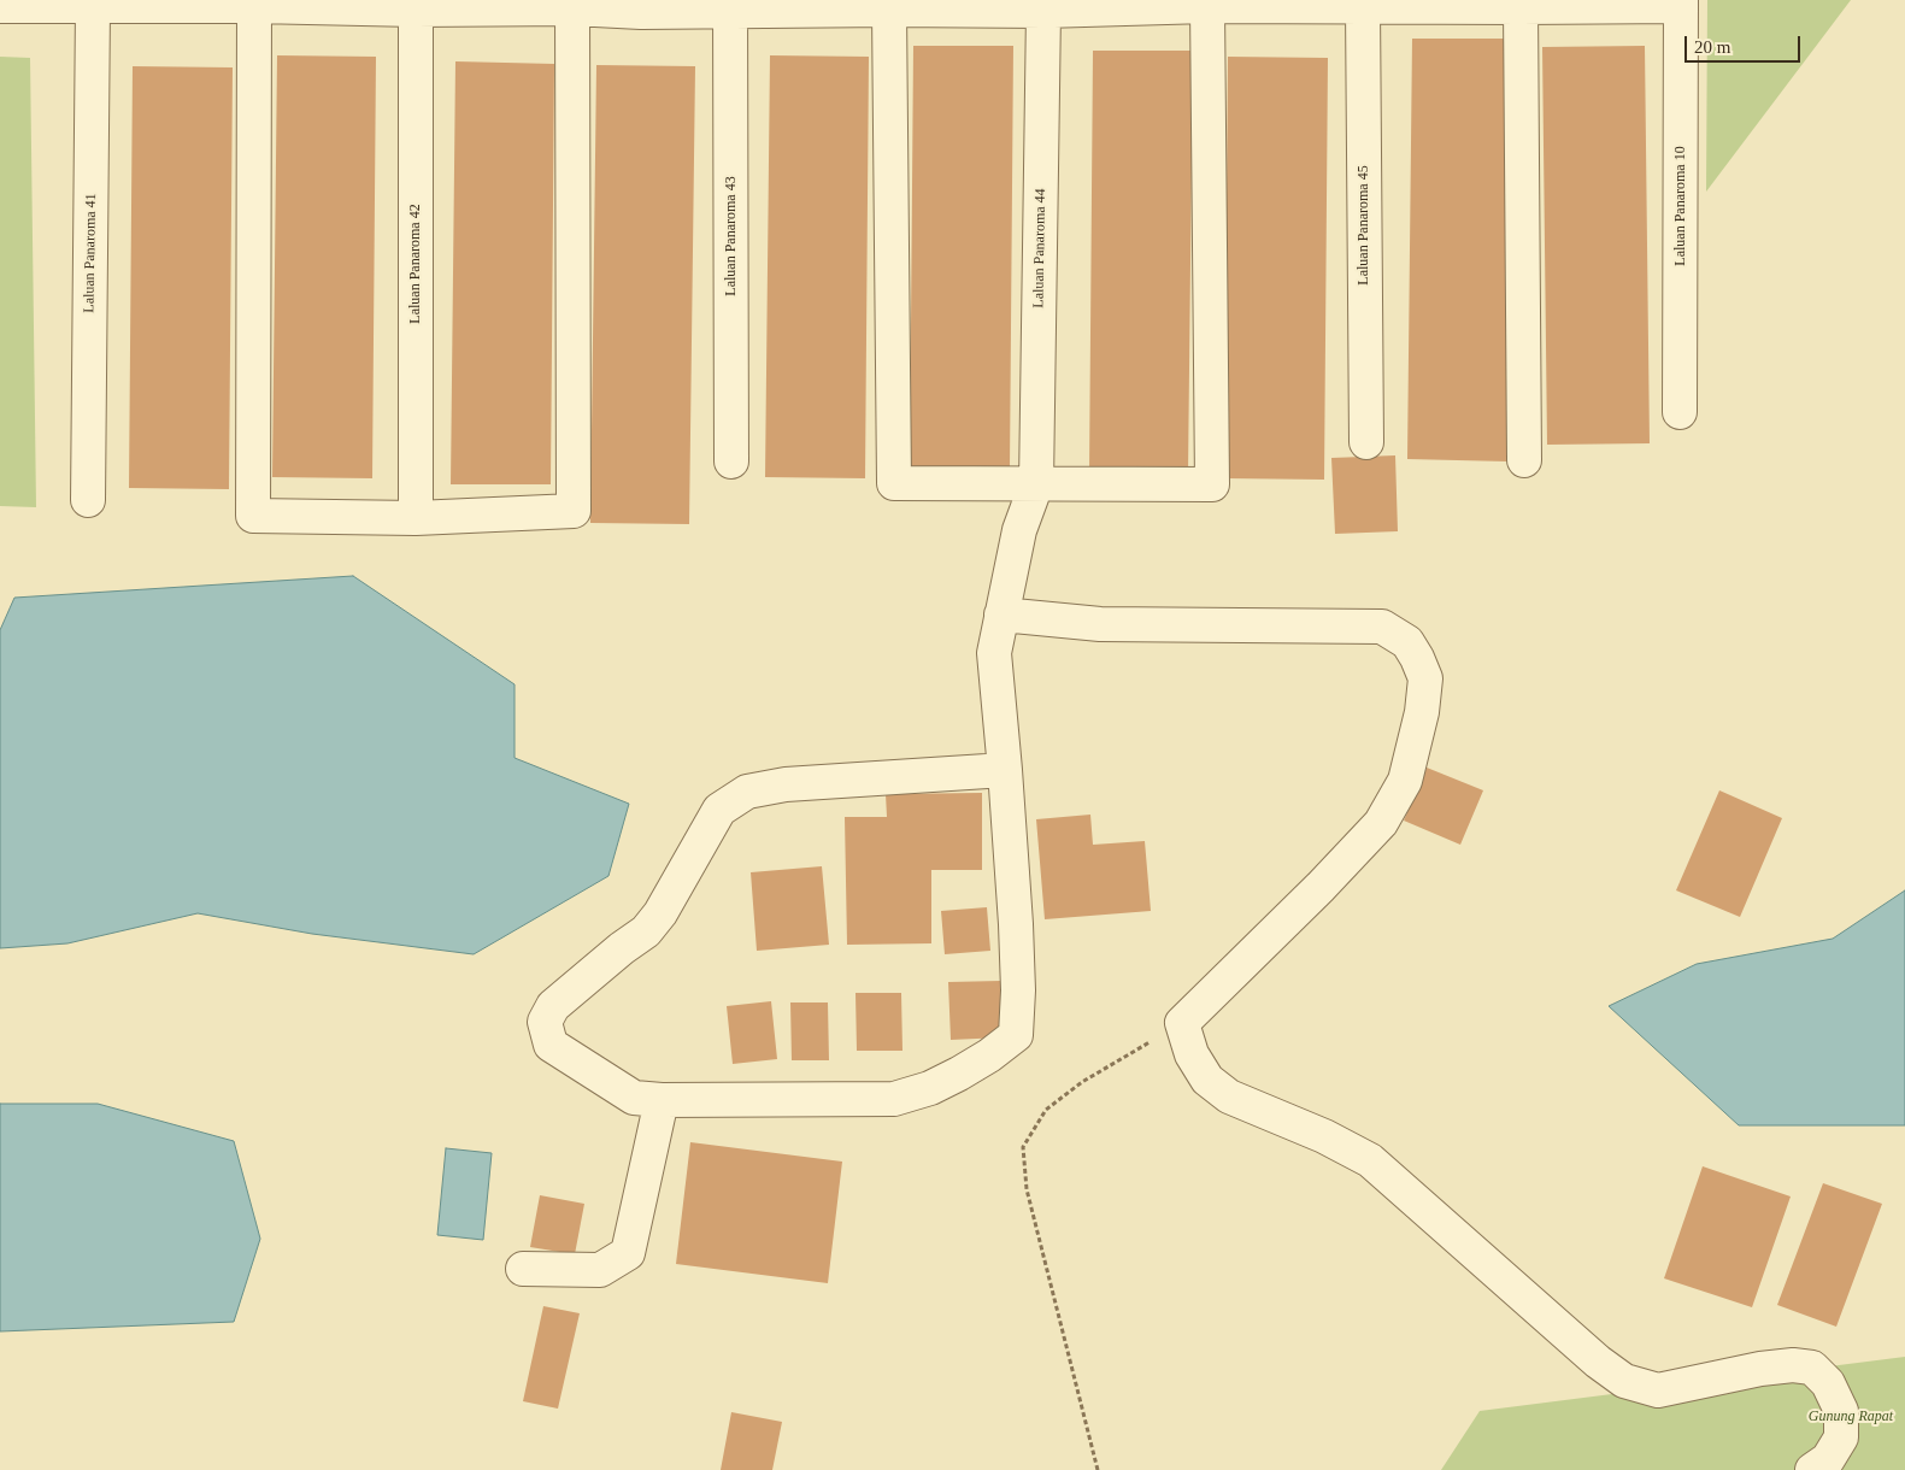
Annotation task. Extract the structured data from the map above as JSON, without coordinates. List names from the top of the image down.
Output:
{
  "streets": {
    "street": [
      "Laluan Panaroma 10",
      "Laluan Panaroma 45",
      "Laluan Panaroma 43",
      "Laluan Panaroma 44",
      "Laluan Panaroma 41",
      "Laluan Panaroma 42"
    ]
  },
  "parks": ["Gunung Rapat"],
  "scale_bar": "20 m"
}
